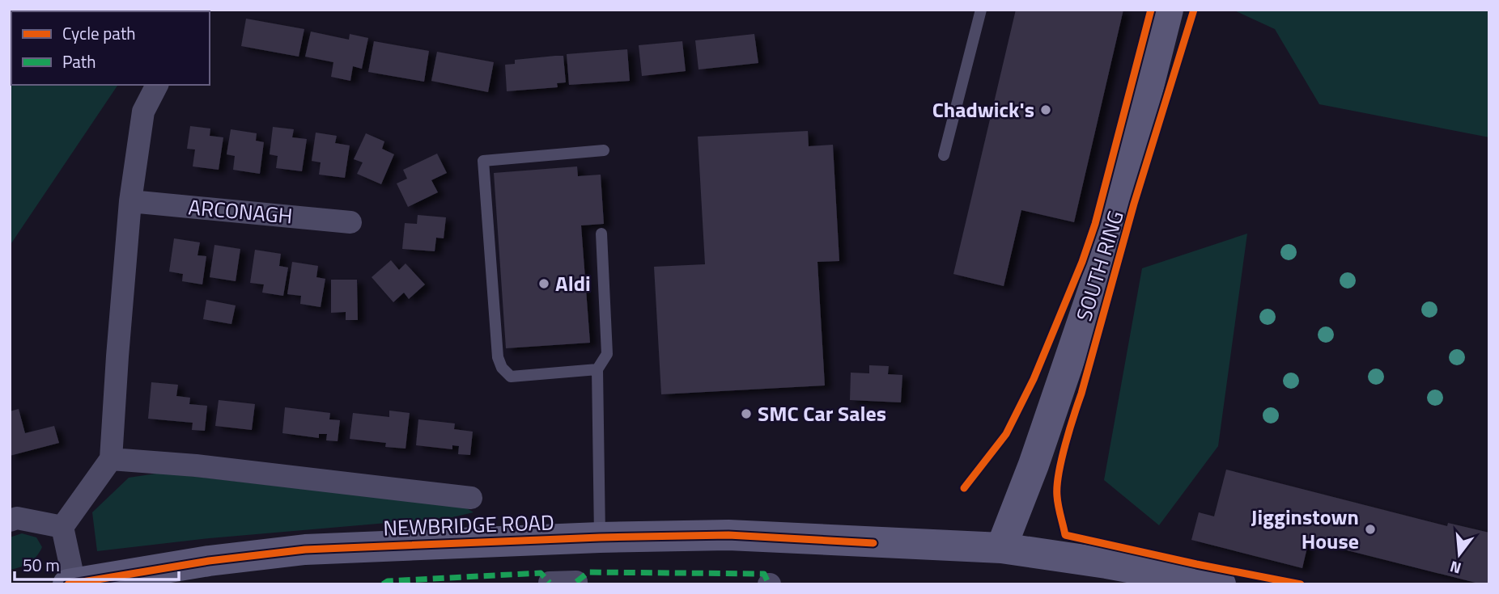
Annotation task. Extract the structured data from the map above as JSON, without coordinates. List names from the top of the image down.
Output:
{
  "streets": {
    "main road": ["SOUTH RING", "NEWBRIDGE ROAD"],
    "street": ["ARCONAGH"]
  },
  "crossings": [
    ["SOUTH RING", "NEWBRIDGE ROAD"]
  ],
  "places": [
    "Chadwick's",
    "Aldi",
    "SMC Car Sales",
    "Jigginstown House"
  ],
  "legend": ["Cycle path", "Path"],
  "scale_bar": "50 m",
  "north": "bottom"
}
